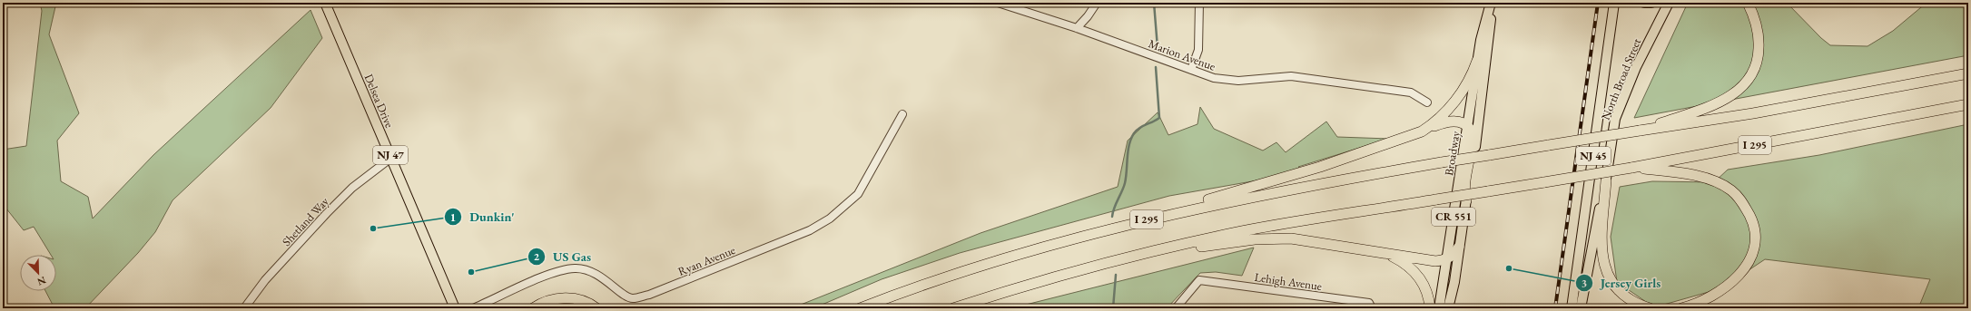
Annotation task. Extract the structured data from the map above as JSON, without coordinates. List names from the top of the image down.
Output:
{
  "streets": {
    "highway": ["I 295"],
    "main road": [
      "North Broad Street",
      "Delsea Drive",
      "Broadway",
      "NJ 47",
      "NJ 45",
      "CR 551"
    ],
    "street": [
      "Marion Avenue",
      "Shetland Way",
      "Ryan Avenue",
      "Lehigh Avenue"
    ]
  },
  "crossings": [
    ["Delsea Drive", "Shetland Way"]
  ],
  "places": ["Dunkin'", "Jersey Girls", "US Gas"],
  "north": "bottom right"
}
